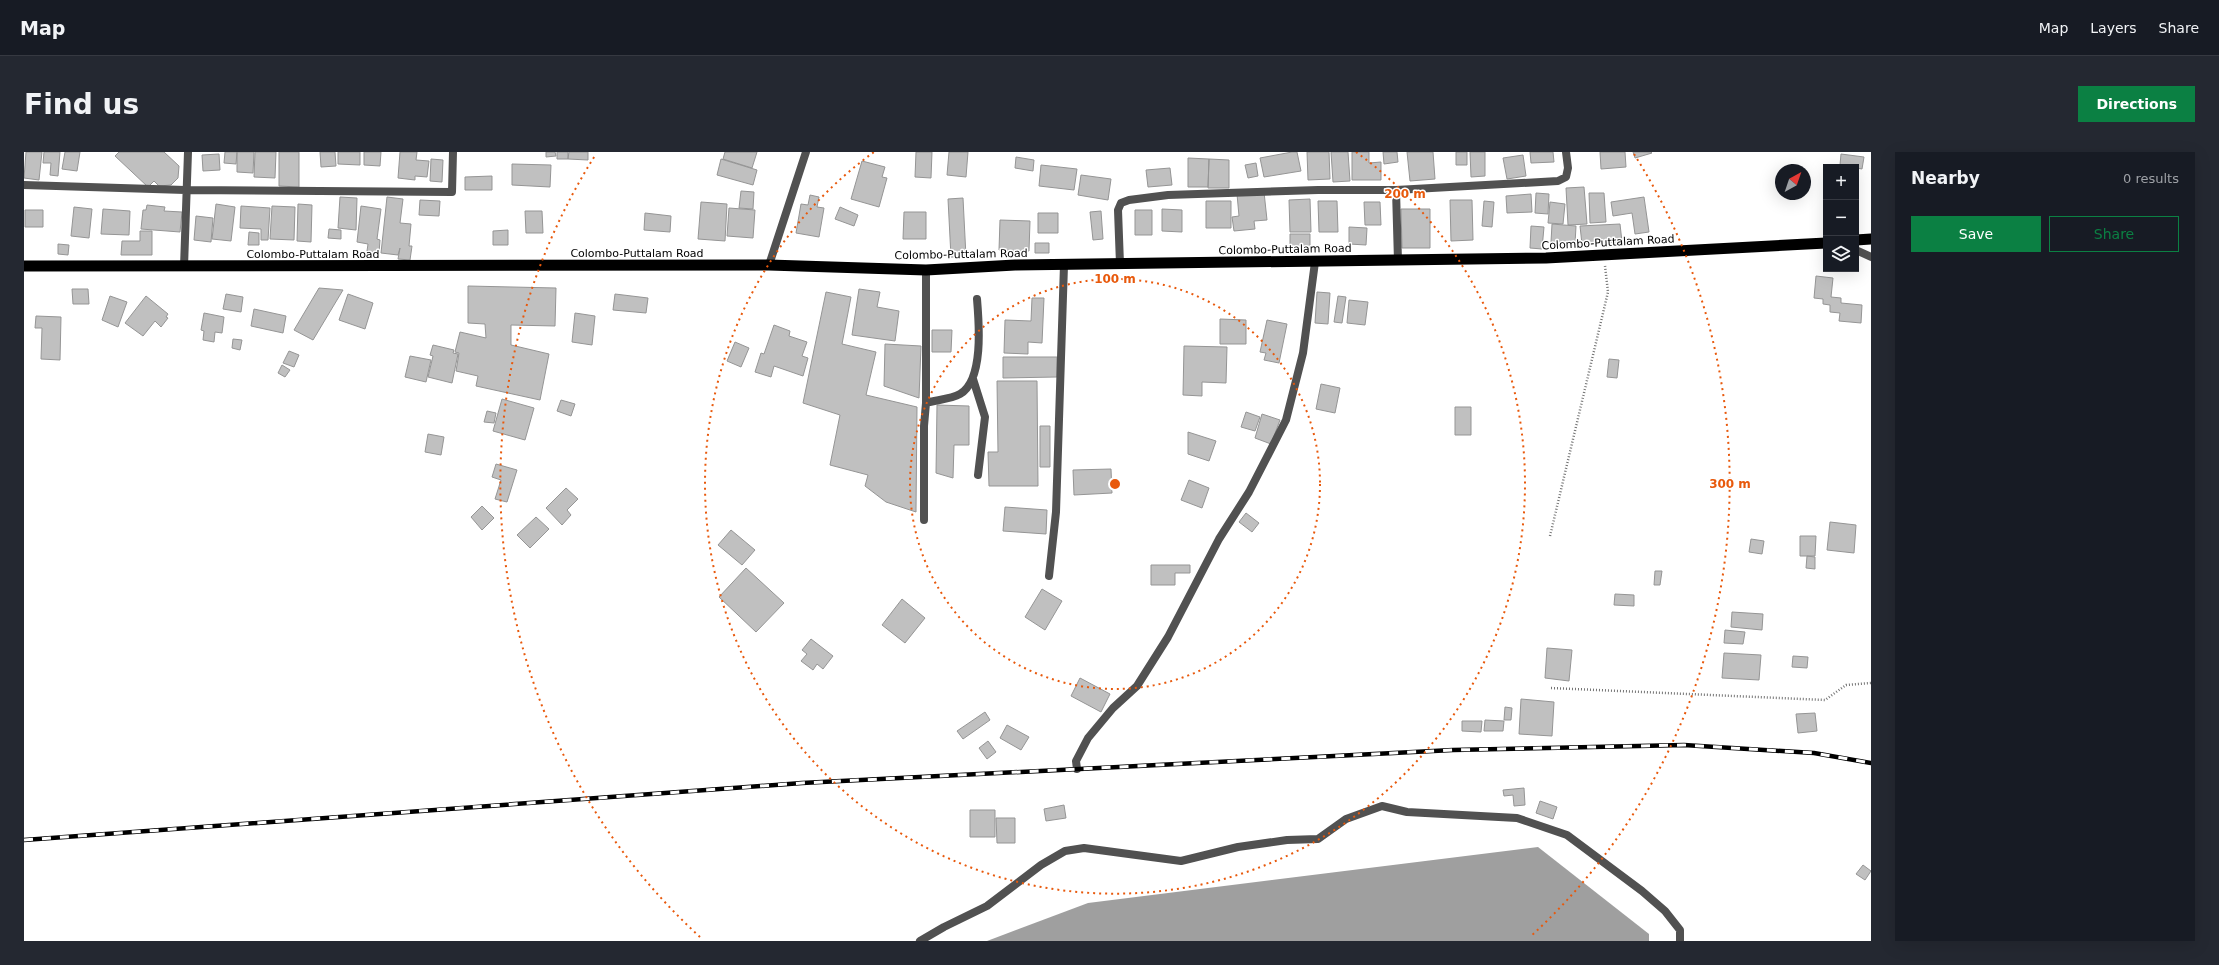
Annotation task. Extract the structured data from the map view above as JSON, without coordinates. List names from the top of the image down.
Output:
{
  "streets": {
    "highway": ["Colombo-Puttalam Road"]
  },
  "north": "top right",
  "page": {
    "header": "Map",
    "nav": ["Map", "Layers", "Share"],
    "buttons": [
      "Directions",
      ["Save", "Share"]
    ],
    "title": "Find us",
    "heading": ["Nearby", "0 results"],
    "map_buttons": ["+", "−"]
  },
  "rings": ["200 m", "100 m", "300 m"]
}
